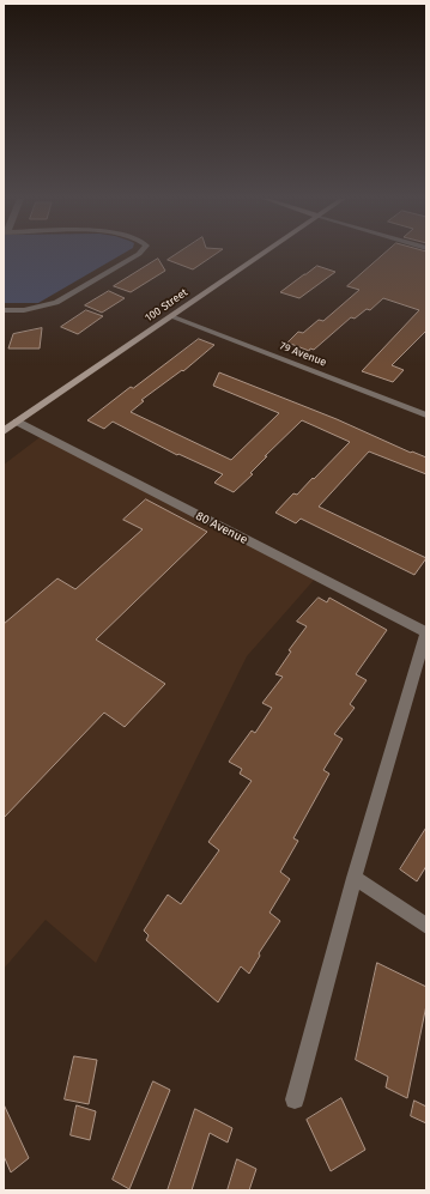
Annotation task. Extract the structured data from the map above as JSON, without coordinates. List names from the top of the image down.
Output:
{
  "streets": {
    "main road": ["100 Street"],
    "street": ["79 Avenue", "80 Avenue"]
  },
  "crossings": [
    ["100 Street", "79 Avenue"],
    ["100 Street", "80 Avenue"]
  ]
}
